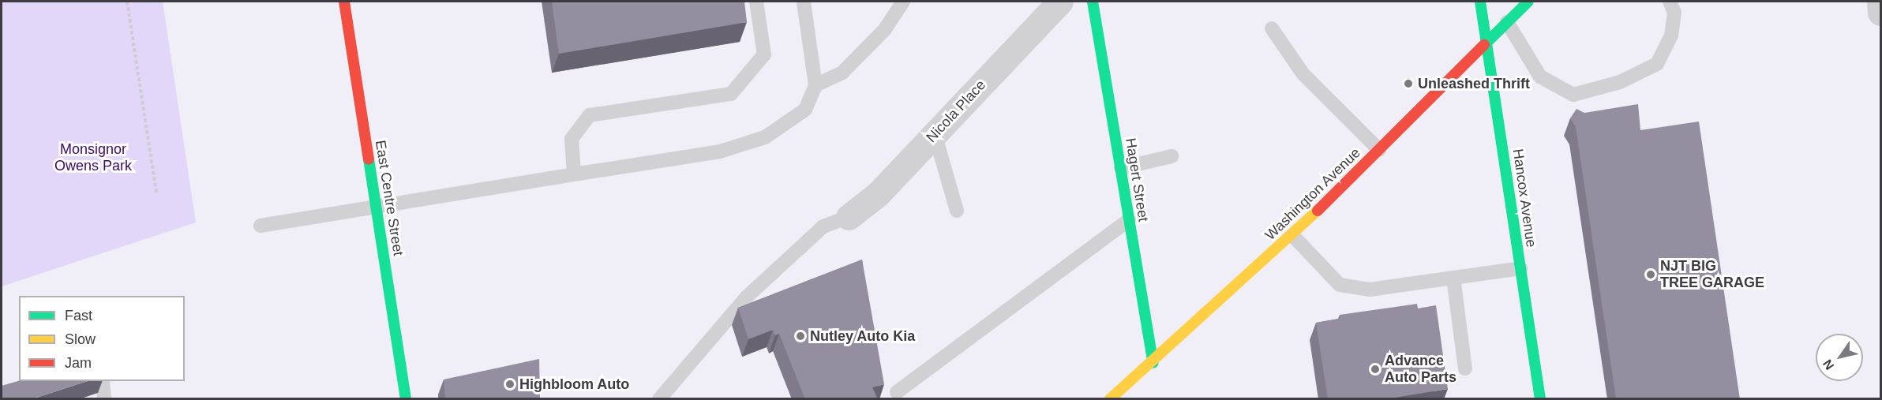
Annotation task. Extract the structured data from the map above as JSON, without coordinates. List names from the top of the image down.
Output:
{
  "streets": {
    "street": [
      "Nicola Place",
      "Hagert Street",
      "Washington Avenue",
      "East Centre Street",
      "Hancox Avenue"
    ]
  },
  "crossings": [
    ["Hagert Street", "Washington Avenue"],
    ["Washington Avenue", "Hancox Avenue"]
  ],
  "parks": ["Monsignor Owens Park"],
  "places": [
    "Unleashed Thrift",
    "NJT BIG TREE GARAGE",
    "Nutley Auto Kia",
    "Advance Auto Parts",
    "Highbloom Auto"
  ],
  "legend": ["Fast", "Slow", "Jam"],
  "north": "bottom left"
}
